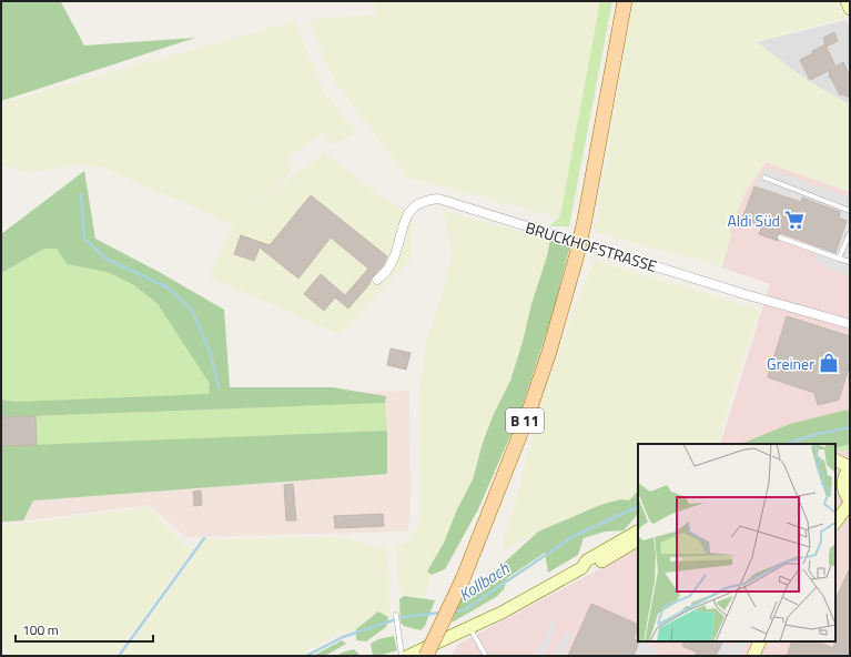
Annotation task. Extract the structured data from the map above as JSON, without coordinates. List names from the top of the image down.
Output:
{
  "streets": {
    "main road": ["B 11"],
    "street": ["BRUCKHOFSTRASSE"]
  },
  "water": ["Kollbach"],
  "places": {
    "supermarket": ["Aldi Süd"],
    "shop": ["Greiner"]
  },
  "scale_bar": "100 m"
}
